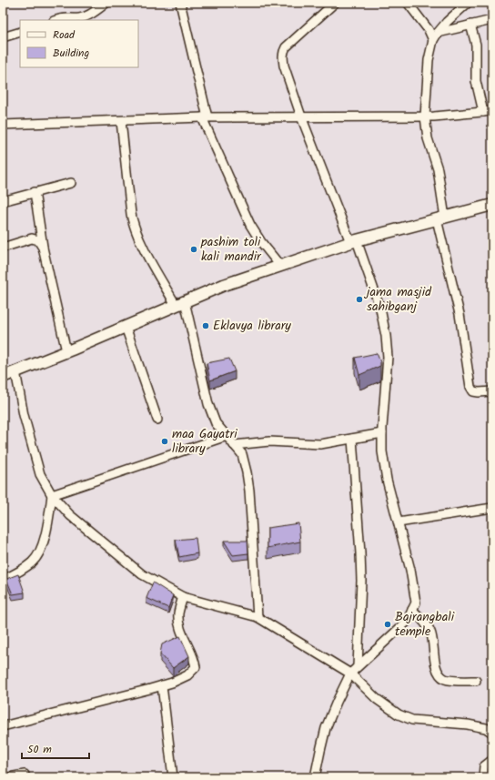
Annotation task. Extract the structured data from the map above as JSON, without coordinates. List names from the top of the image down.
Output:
{
  "places": [
    "pashim toli kali mandir",
    "jama masjid sahibganj",
    "Eklavya library",
    "maa Gayatri library",
    "Bajrangbali temple"
  ],
  "legend": ["Road", "Building"],
  "scale_bar": "50 m"
}
